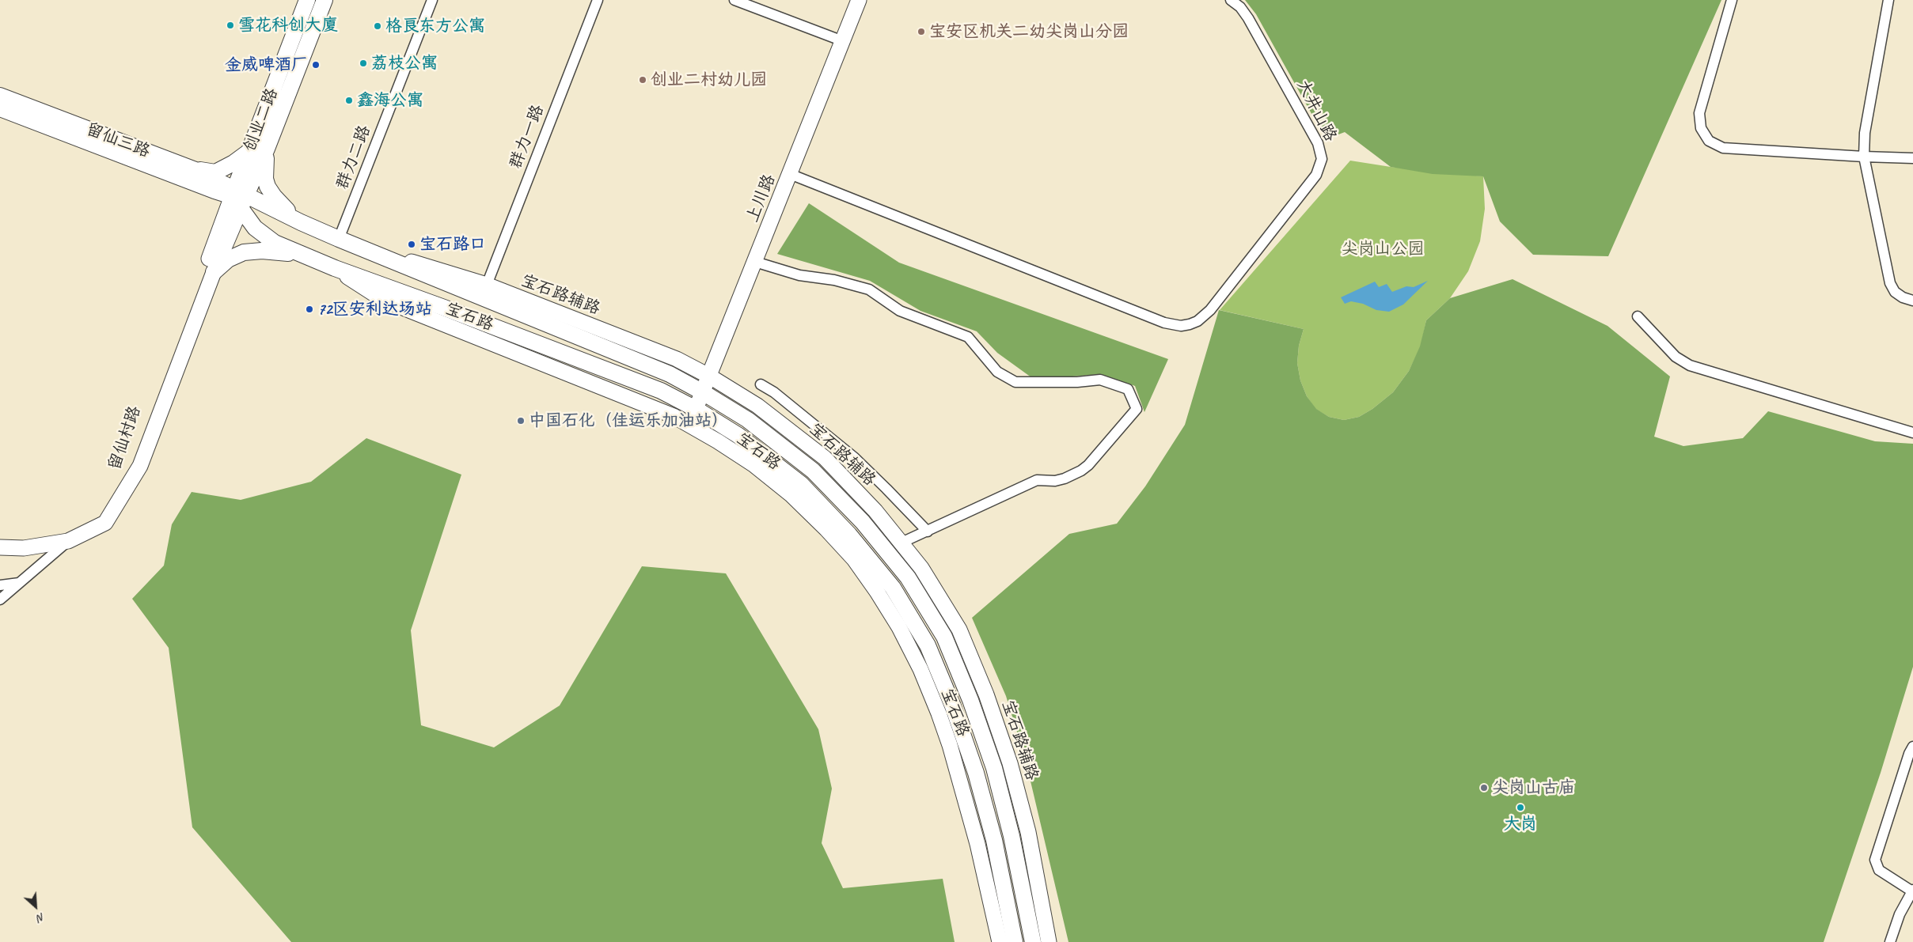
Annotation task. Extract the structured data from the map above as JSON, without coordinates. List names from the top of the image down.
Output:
{
  "streets": {
    "main road": [
      "创业二路",
      "留仙三路",
      "上川路",
      "宝石路辅路",
      "宝石路",
      "留仙村路"
    ],
    "street": ["大井山路", "群力一路", "群力二路"]
  },
  "crossings": [
    ["大井山路", "上川路"],
    ["创业二路", "留仙三路"],
    ["创业二路", "宝石路"],
    ["创业二路", "留仙村路"],
    ["群力一路", "宝石路辅路"],
    ["留仙三路", "宝石路"],
    ["留仙三路", "留仙村路"],
    ["群力二路", "宝石路辅路"],
    ["群力二路", "宝石路"],
    ["上川路", "宝石路辅路"],
    ["上川路", "宝石路"],
    ["宝石路辅路", "宝石路"],
    ["宝石路", "留仙村路"]
  ],
  "parks": ["尖岗山公园"],
  "places": [
    "雪花科创大廈",
    "格良东方公寓",
    "宝安区机关二幼尖岗山分园",
    "荔枝公寓",
    "金威啤酒厂",
    "创业二村幼儿园",
    "鑫海公寓",
    "宝石路口",
    "72区安利达场站",
    "中国石化（佳运乐加油站）",
    "尖岗山古庙",
    "大岗"
  ],
  "north": "bottom right"
}
